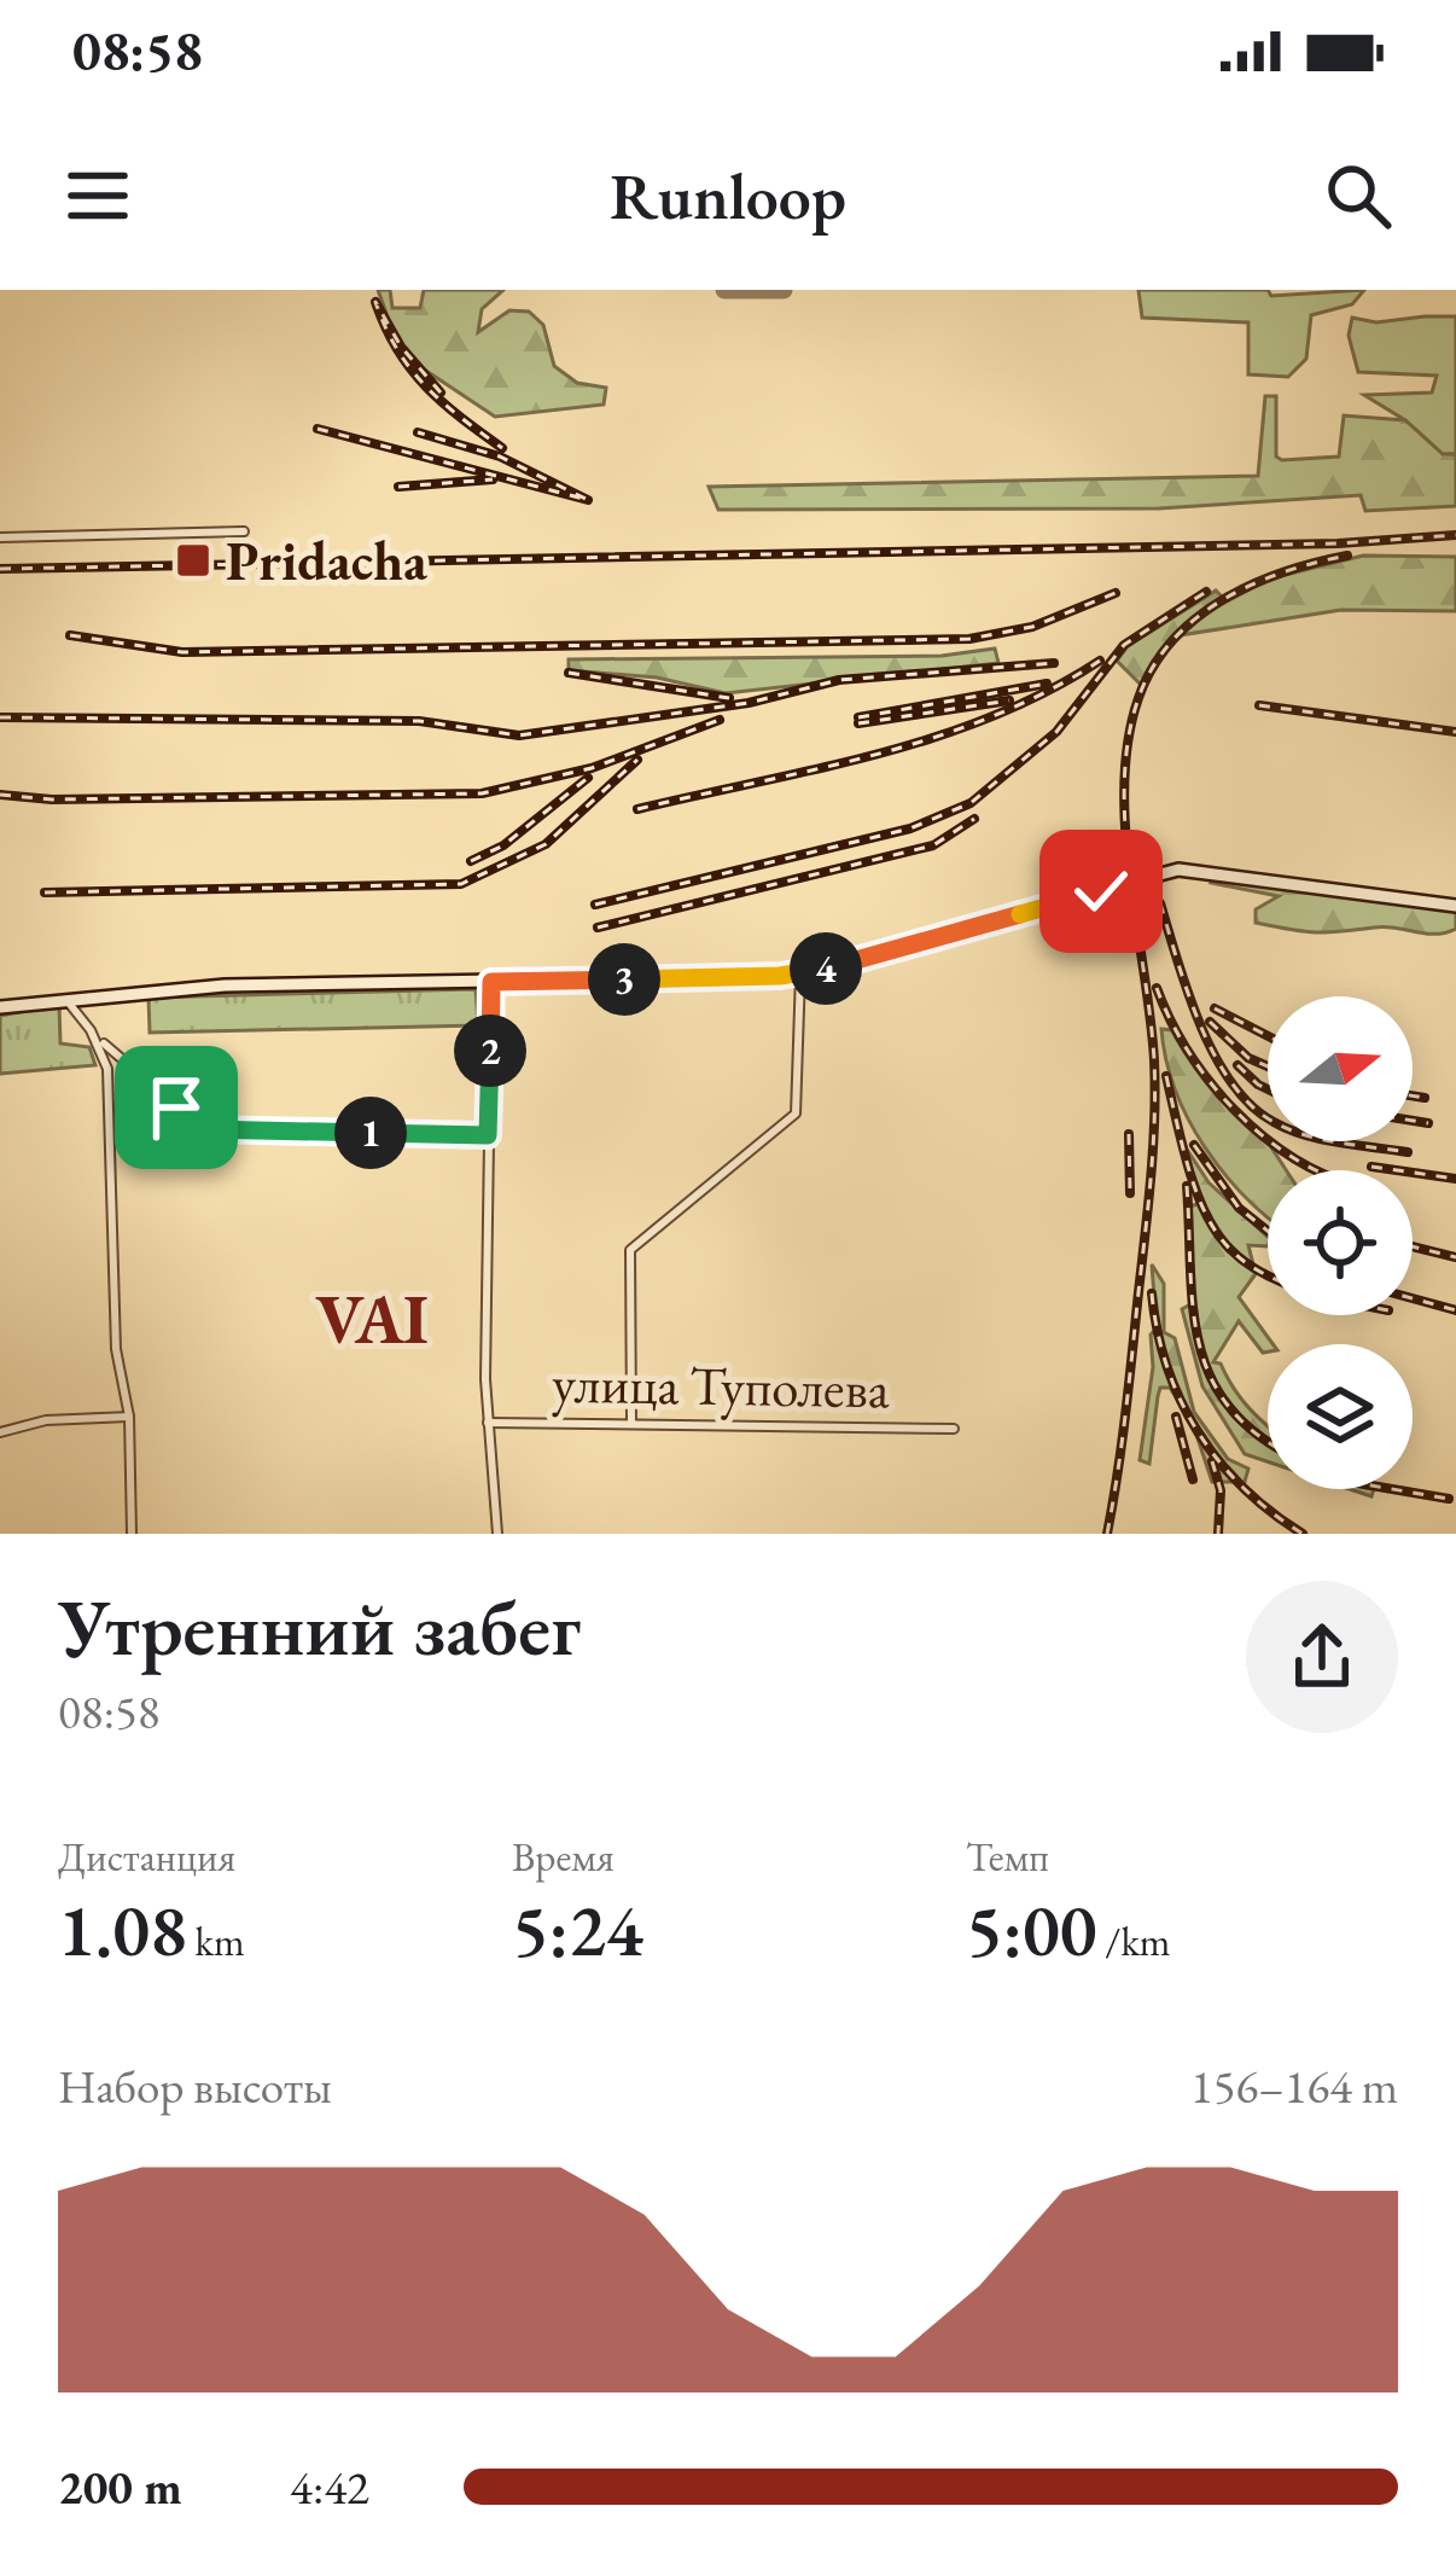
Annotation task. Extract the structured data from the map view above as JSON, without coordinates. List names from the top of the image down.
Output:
{
  "streets": {
    "street": ["улица Туполева"]
  },
  "districts": ["VAI"],
  "places": {
    "transit": ["Pridacha"]
  },
  "north": "right",
  "page": {
    "status": "08:58",
    "header": "Runloop",
    "pins": [
      "4",
      "3",
      "2",
      "1"
    ],
    "heading": ["Утренний забег", "08:58"],
    "stats": [
      ["Дистанция", "1.08 km"],
      ["Время", "5:24"],
      ["Темп", "5:00 /km"]
    ],
    "chart": ["Набор высоты", "156–164 m"],
    "list": [
      {
        "name": "200 m",
        "note": "4:42"
      }
    ]
  }
}
